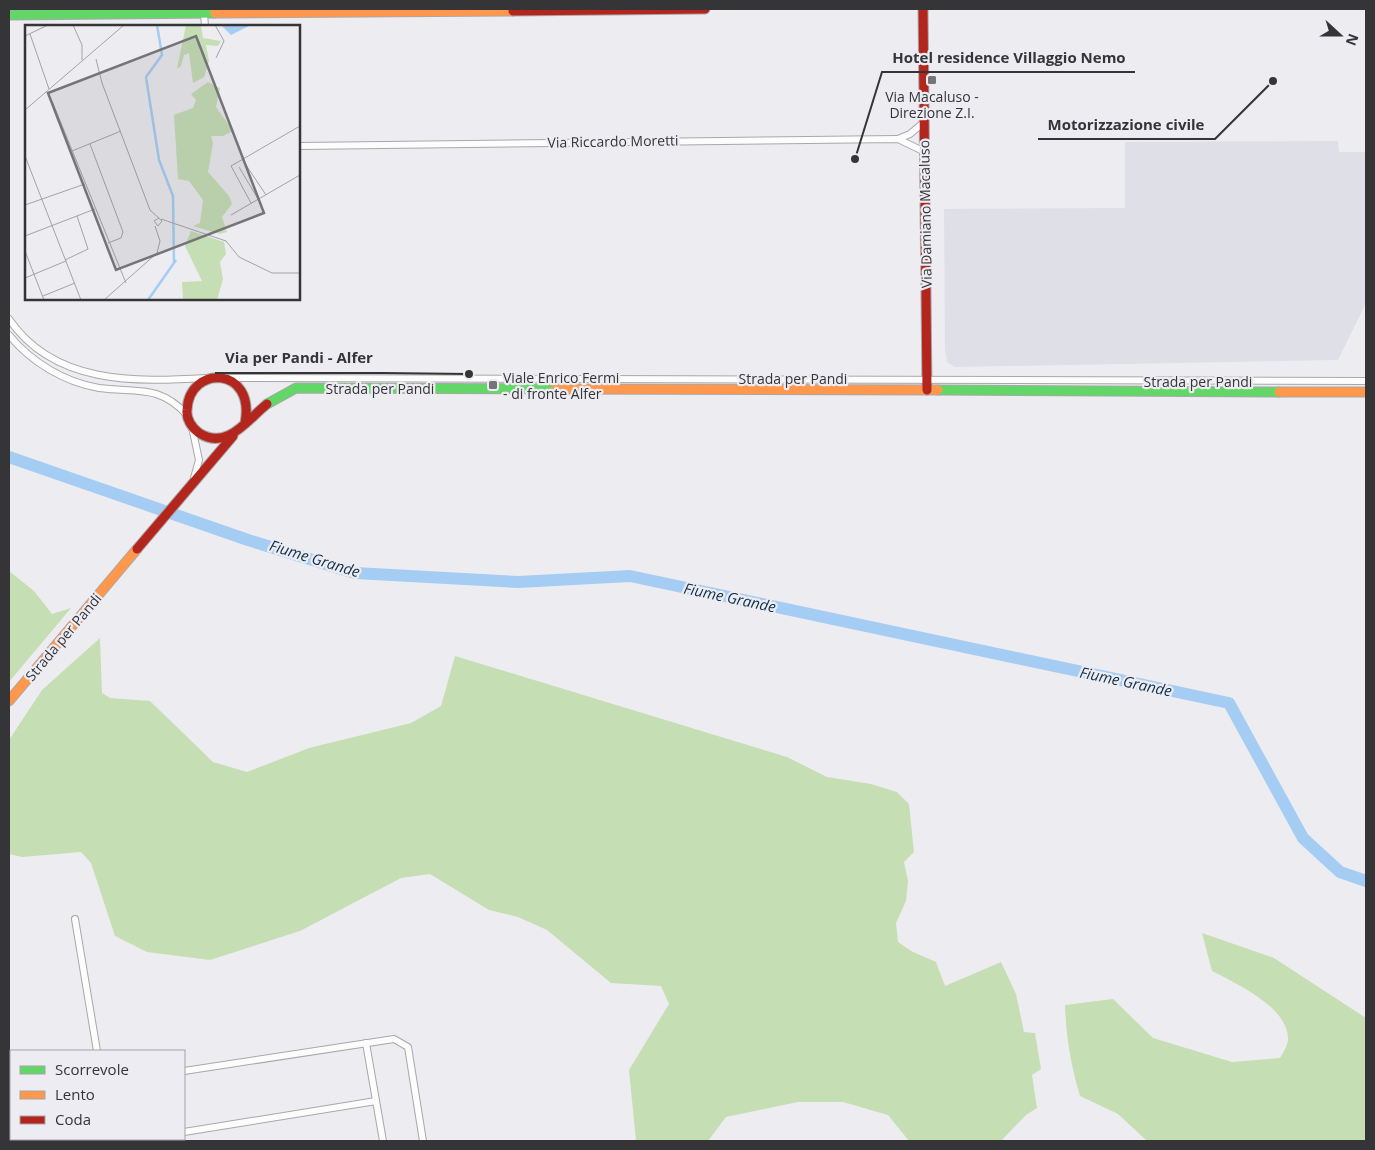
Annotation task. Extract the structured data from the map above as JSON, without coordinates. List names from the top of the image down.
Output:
{
  "streets": {
    "street": ["Via Riccardo Moretti", "Via Damiano Macaluso", "Strada per Pandi"]
  },
  "crossings": [
    ["Via Riccardo Moretti", "Via Damiano Macaluso"],
    ["Via Damiano Macaluso", "Strada per Pandi"]
  ],
  "water": ["Fiume Grande"],
  "places": {
    "transit": ["Via Macaluso - Direzione Z.I.", "Viale Enrico Fermi - di fronte Alfer"],
    "other": ["Motorizzazione civile", "Hotel residence Villaggio Nemo", "Via per Pandi - Alfer"]
  },
  "legend": ["Scorrevole", "Lento", "Coda"],
  "north": "right"
}
